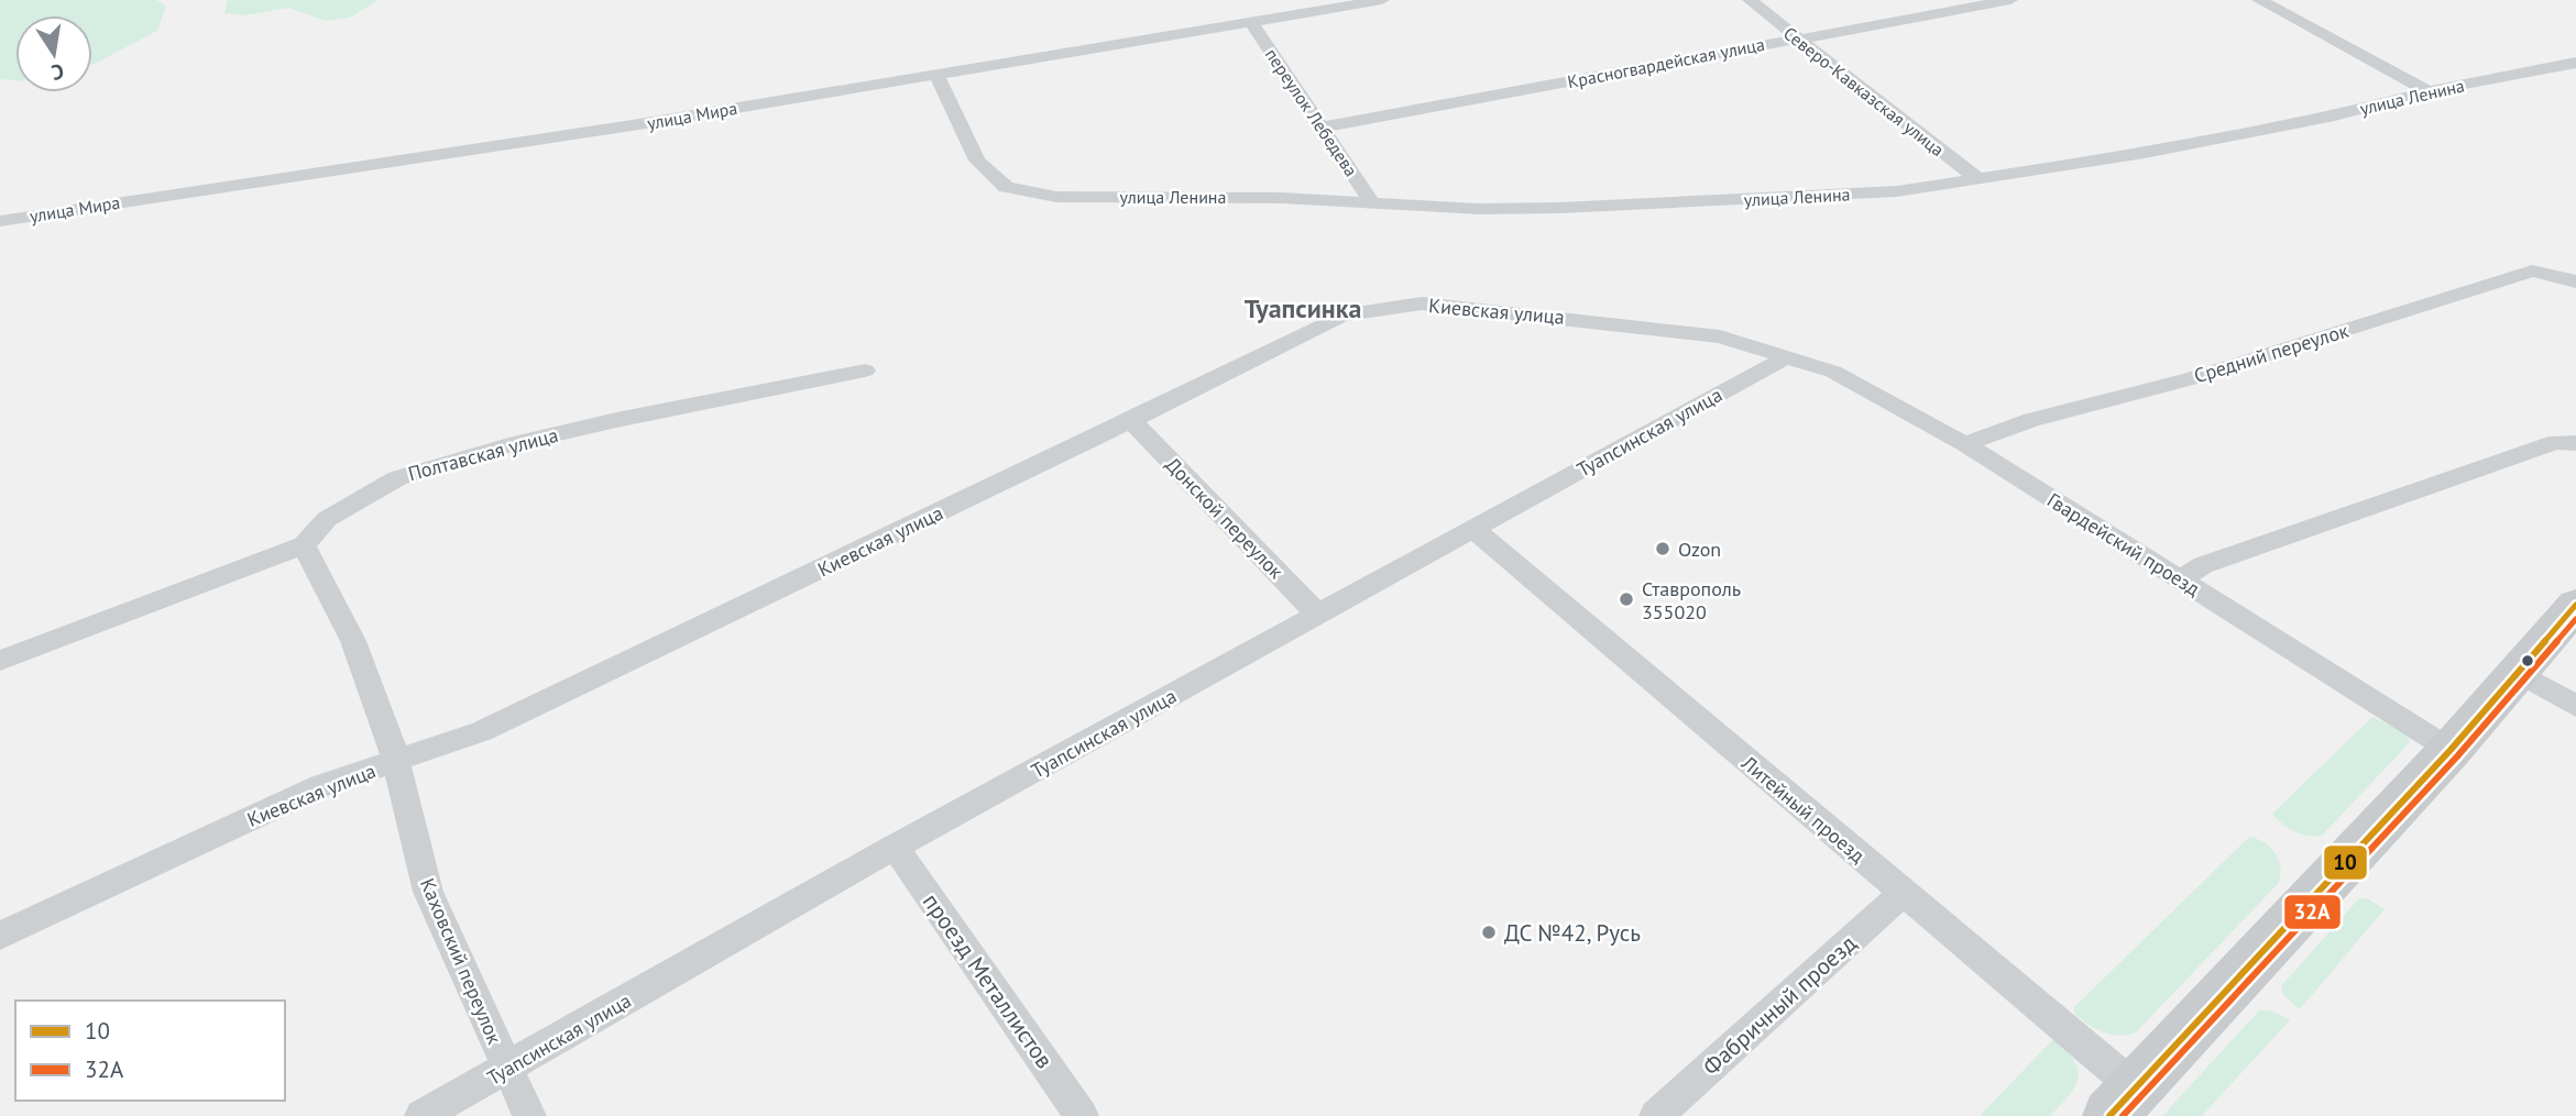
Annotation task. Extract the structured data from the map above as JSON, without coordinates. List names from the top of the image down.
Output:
{
  "streets": {
    "street": [
      "Красногвардейская улица",
      "Северо-Кавказская улица",
      "улица Ленина",
      "переулок Лебедева",
      "улица Мира",
      "Киевская улица",
      "Средний переулок",
      "Туапсинская улица",
      "Полтавская улица",
      "Донской переулок",
      "Гвардейский проезд",
      "Литейный проезд",
      "Каховский переулок",
      "проезд Металлистов",
      "Фабричный проезд"
    ]
  },
  "crossings": [
    ["Красногвардейская улица", "Северо-Кавказская улица"],
    ["Красногвардейская улица", "переулок Лебедева"],
    ["Северо-Кавказская улица", "улица Ленина"],
    ["улица Ленина", "переулок Лебедева"],
    ["улица Ленина", "улица Мира"],
    ["переулок Лебедева", "улица Мира"],
    ["Киевская улица", "Туапсинская улица"],
    ["Киевская улица", "Донской переулок"],
    ["Киевская улица", "Гвардейский проезд"],
    ["Киевская улица", "Каховский переулок"],
    ["Средний переулок", "Гвардейский проезд"],
    ["Туапсинская улица", "Донской переулок"],
    ["Туапсинская улица", "Гвардейский проезд"],
    ["Туапсинская улица", "Литейный проезд"],
    ["Туапсинская улица", "Каховский переулок"],
    ["Туапсинская улица", "проезд Металлистов"],
    ["Полтавская улица", "Каховский переулок"],
    ["Литейный проезд", "Фабричный проезд"]
  ],
  "districts": ["Туапсинка"],
  "places": ["Ozon", "Ставрополь 355020", "ДС №42, Русь"],
  "lines": ["transit line 10", "transit line 32A"],
  "legend": ["10", "32A"],
  "north": "bottom"
}
